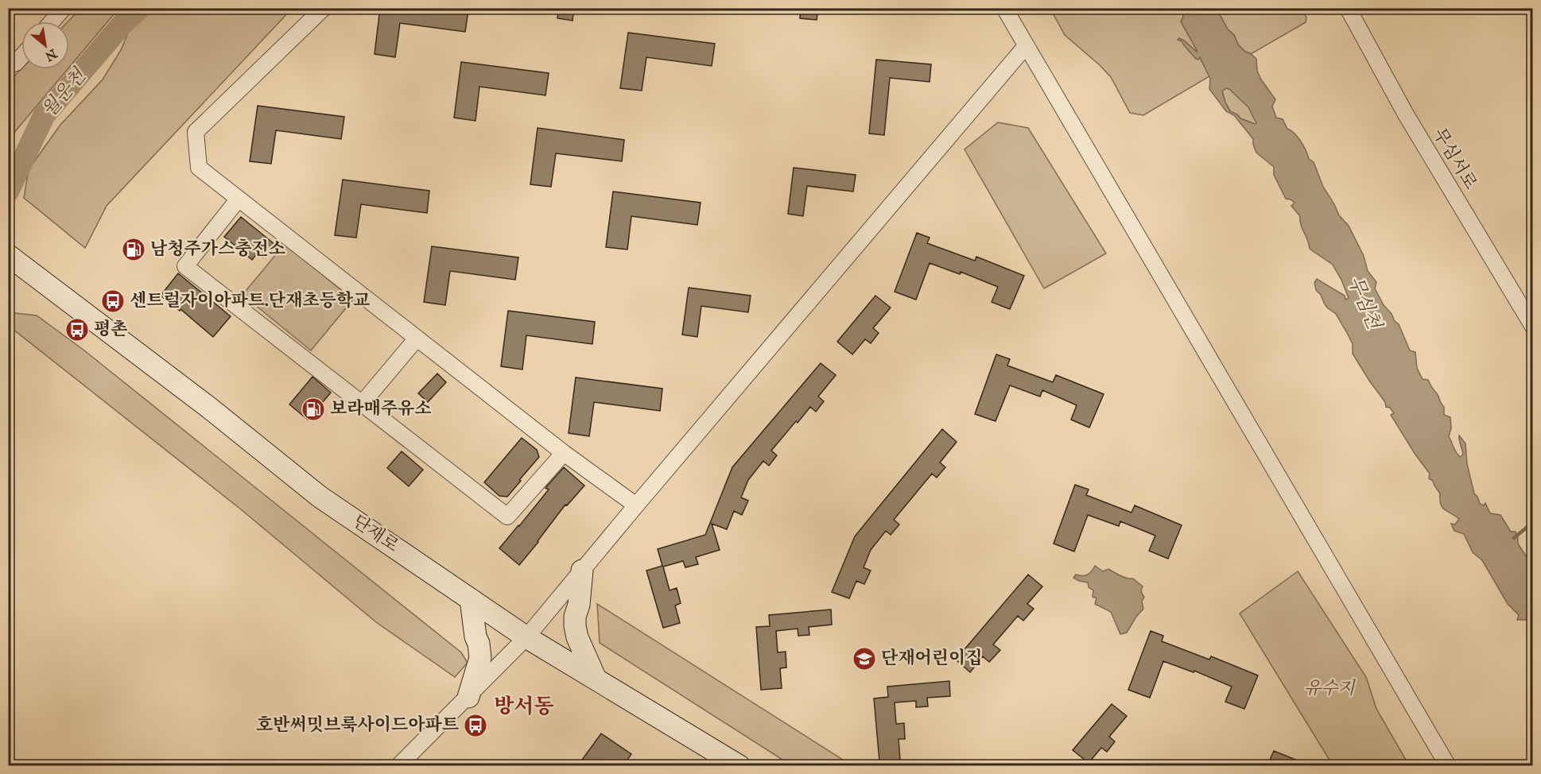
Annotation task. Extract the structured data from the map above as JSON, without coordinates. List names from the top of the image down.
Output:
{
  "streets": {
    "street": ["무심서로", "단재로"]
  },
  "districts": ["방서동"],
  "water": ["월운천", "무심천"],
  "parks": ["유수지"],
  "places": {
    "fuel station": ["남청주가스충전소", "보라매주유소"],
    "bus stop": ["센트럴자이아파트.단재초등학교", "평촌", "호반써밋브룩사이드아파트"],
    "school or university": ["단재어린이집"]
  },
  "north": "bottom right"
}
